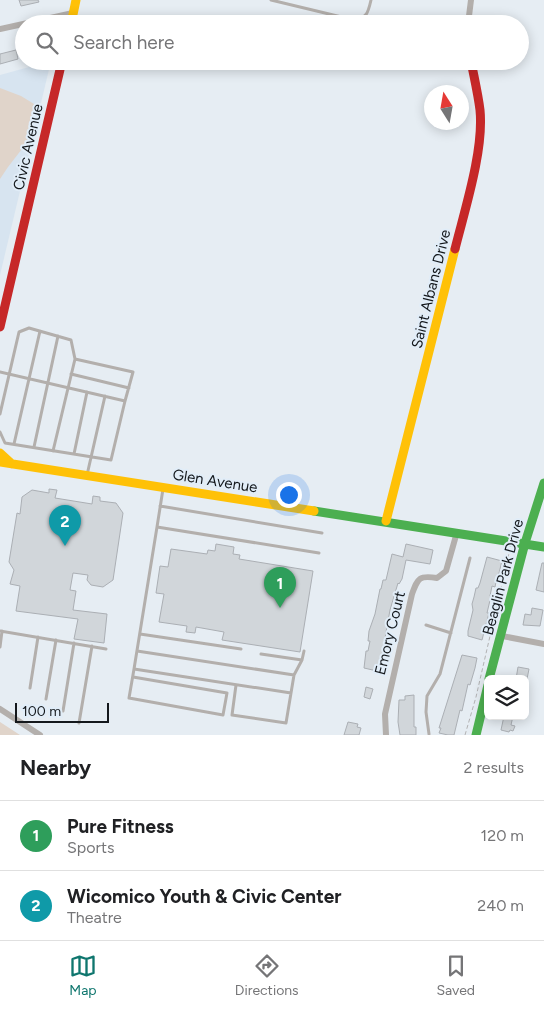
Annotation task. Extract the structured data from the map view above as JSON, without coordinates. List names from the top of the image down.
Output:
{
  "streets": {
    "street": [
      "Civic Avenue",
      "Saint Albans Drive",
      "Glen Avenue",
      "Beaglin Park Drive",
      "Emory Court"
    ]
  },
  "crossings": [
    ["Saint Albans Drive", "Glen Avenue"],
    ["Glen Avenue", "Beaglin Park Drive"],
    ["Glen Avenue", "Emory Court"]
  ],
  "scale_bar": "100 m",
  "north": "top",
  "page": {
    "search": "Search here",
    "pins": ["2", "1"],
    "scale": "100 m",
    "heading": ["Nearby", "2 results"],
    "list": [
      {
        "mark": "1",
        "name": "Pure Fitness",
        "note": "Sports",
        "value": "120 m"
      },
      {
        "mark": "2",
        "name": "Wicomico Youth & Civic Center",
        "note": "Theatre",
        "value": "240 m"
      }
    ],
    "nav": ["Map", "Directions", "Saved"]
  }
}
